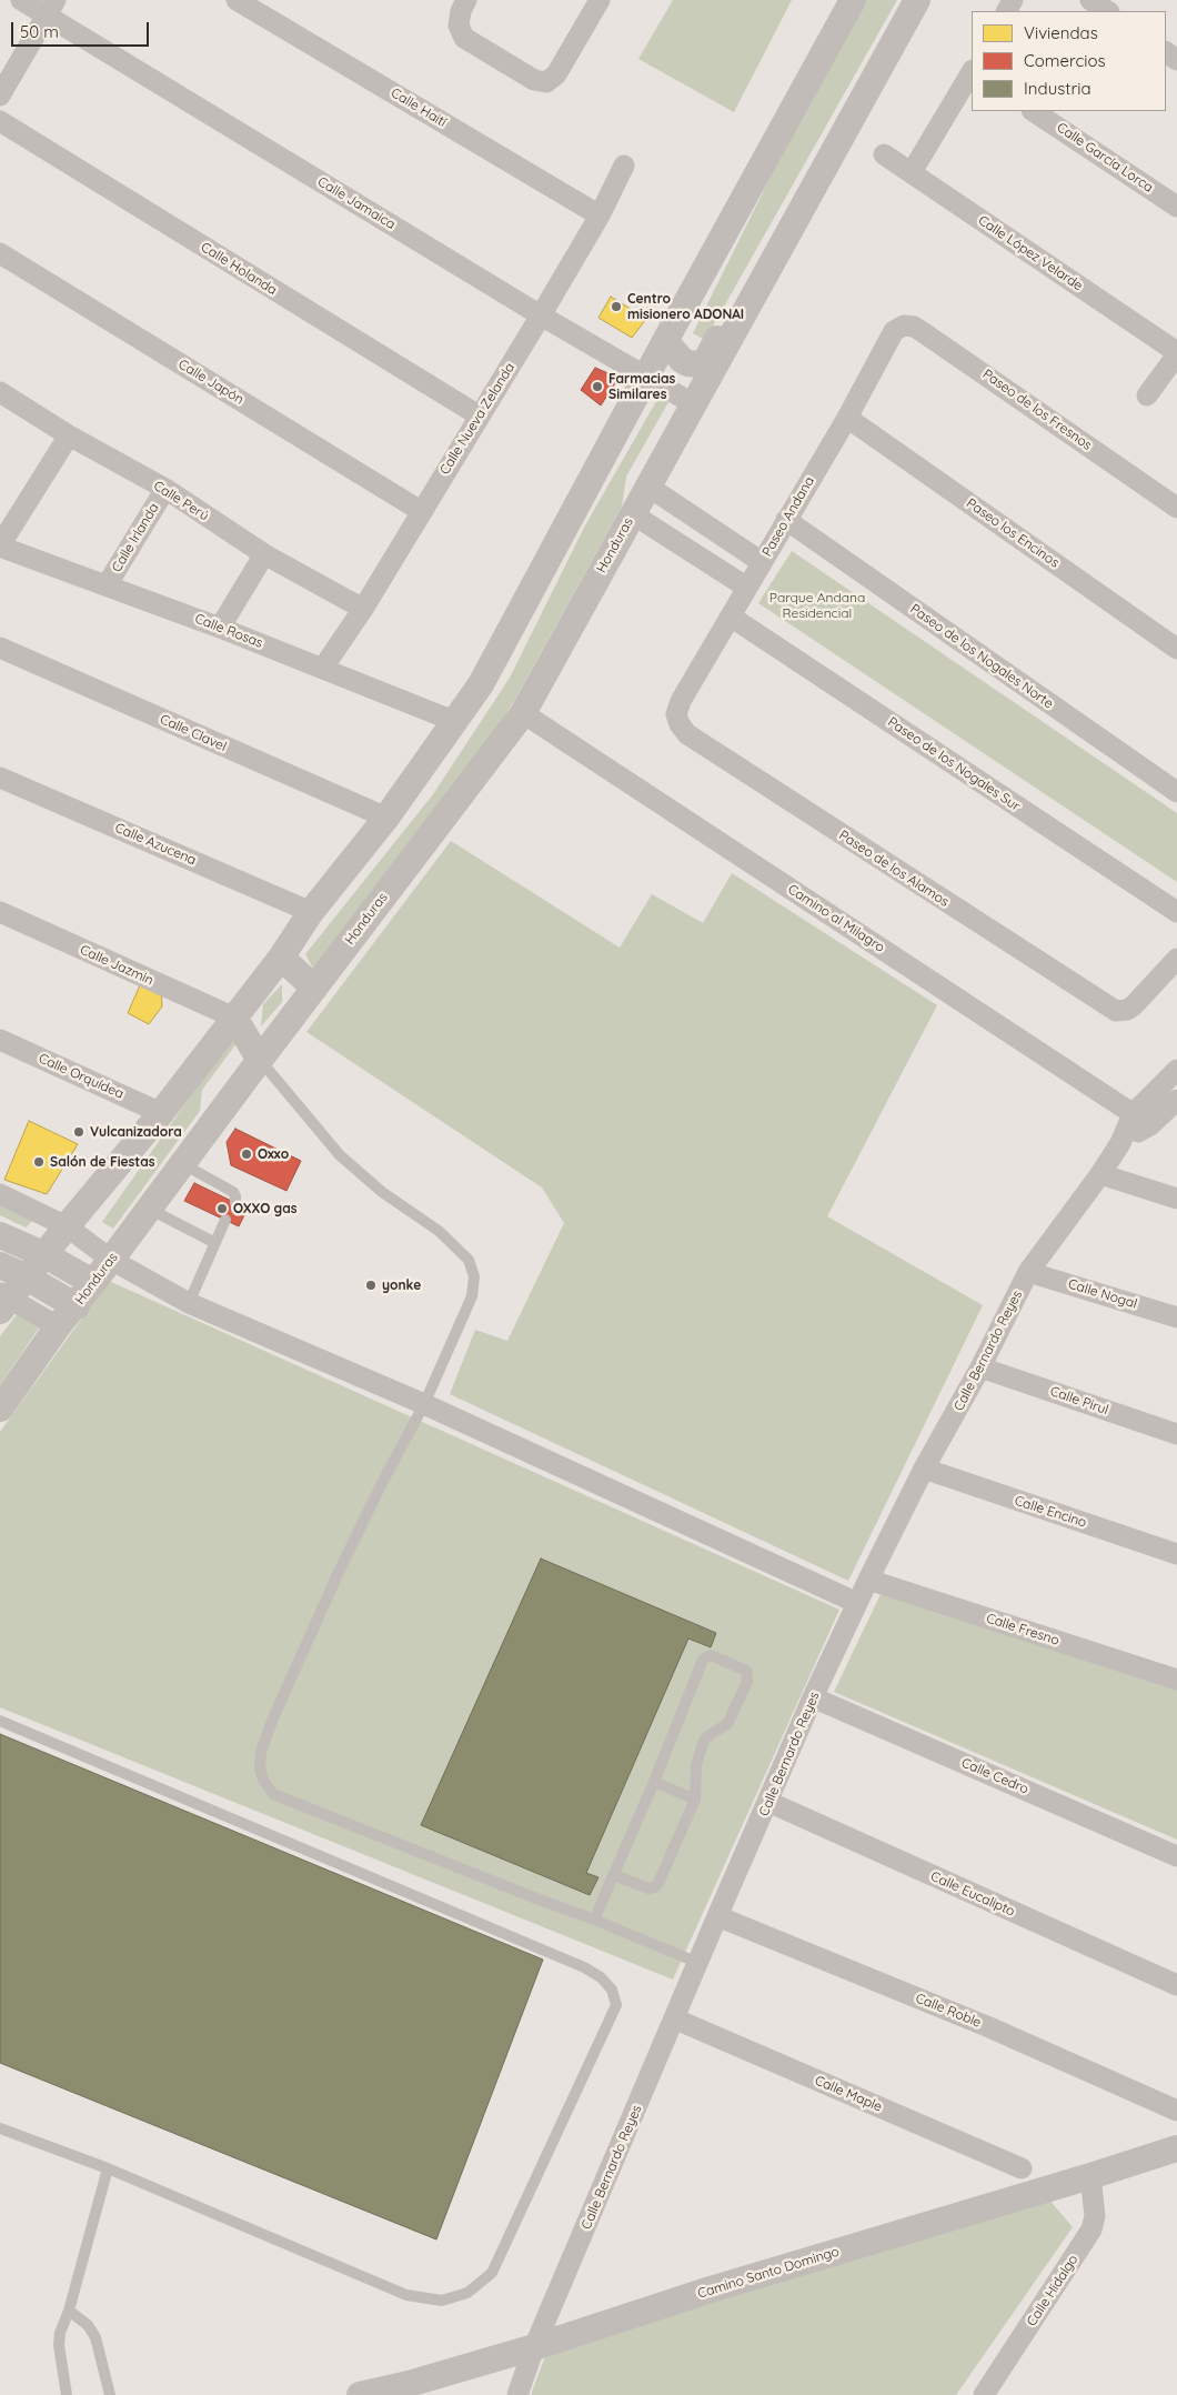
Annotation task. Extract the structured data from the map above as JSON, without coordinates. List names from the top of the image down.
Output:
{
  "streets": {
    "street": [
      "Calle Haití",
      "Calle García Lorca",
      "Calle Jamaica",
      "Calle López Velarde",
      "Calle Holanda",
      "Calle Japón",
      "Paseo de los Fresnos",
      "Calle Nueva Zelanda",
      "Calle Perú",
      "Paseo Andana",
      "Paseo los Encinos",
      "Calle Irlanda",
      "Honduras",
      "Calle Rosas",
      "Paseo de los Nogales Norte",
      "Calle Clavel",
      "Paseo de los Nogales Sur",
      "Calle Azucena",
      "Paseo de los Alamos",
      "Camino al Milagro",
      "Calle Jazmin",
      "Calle Orquídea",
      "Calle Nogal",
      "Calle Bernardo Reyes",
      "Calle Pirul",
      "Calle Encino",
      "Calle Fresno",
      "Calle Cedro",
      "Calle Eucalipto",
      "Calle Roble",
      "Calle Maple",
      "Camino Santo Domingo",
      "Calle Hidalgo"
    ]
  },
  "crossings": [
    ["Calle Haití", "Calle Nueva Zelanda"],
    ["Calle Jamaica", "Calle Nueva Zelanda"],
    ["Calle Jamaica", "Honduras"],
    ["Calle Holanda", "Calle Nueva Zelanda"],
    ["Calle Japón", "Calle Nueva Zelanda"],
    ["Paseo de los Fresnos", "Paseo Andana"],
    ["Calle Nueva Zelanda", "Calle Perú"],
    ["Calle Nueva Zelanda", "Calle Rosas"],
    ["Calle Perú", "Calle Irlanda"],
    ["Paseo Andana", "Paseo los Encinos"],
    ["Paseo Andana", "Paseo de los Nogales Norte"],
    ["Paseo Andana", "Paseo de los Nogales Sur"],
    ["Paseo Andana", "Paseo de los Alamos"],
    ["Calle Irlanda", "Calle Rosas"],
    ["Honduras", "Camino al Milagro"],
    ["Camino al Milagro", "Calle Bernardo Reyes"],
    ["Calle Nogal", "Calle Bernardo Reyes"],
    ["Calle Bernardo Reyes", "Calle Pirul"],
    ["Calle Bernardo Reyes", "Calle Encino"],
    ["Calle Bernardo Reyes", "Calle Fresno"],
    ["Calle Bernardo Reyes", "Calle Cedro"],
    ["Calle Bernardo Reyes", "Calle Eucalipto"],
    ["Calle Bernardo Reyes", "Calle Roble"],
    ["Calle Bernardo Reyes", "Calle Maple"],
    ["Calle Bernardo Reyes", "Camino Santo Domingo"],
    ["Camino Santo Domingo", "Calle Hidalgo"]
  ],
  "parks": ["Parque Andana Residencial"],
  "places": [
    "Centro misionero ADONAI",
    "Farmacias Similares",
    "Vulcanizadora",
    "Oxxo",
    "Salón de Fiestas",
    "OXXO gas",
    "yonke"
  ],
  "legend": ["Viviendas", "Comercios", "Industria"],
  "scale_bar": "50 m"
}
